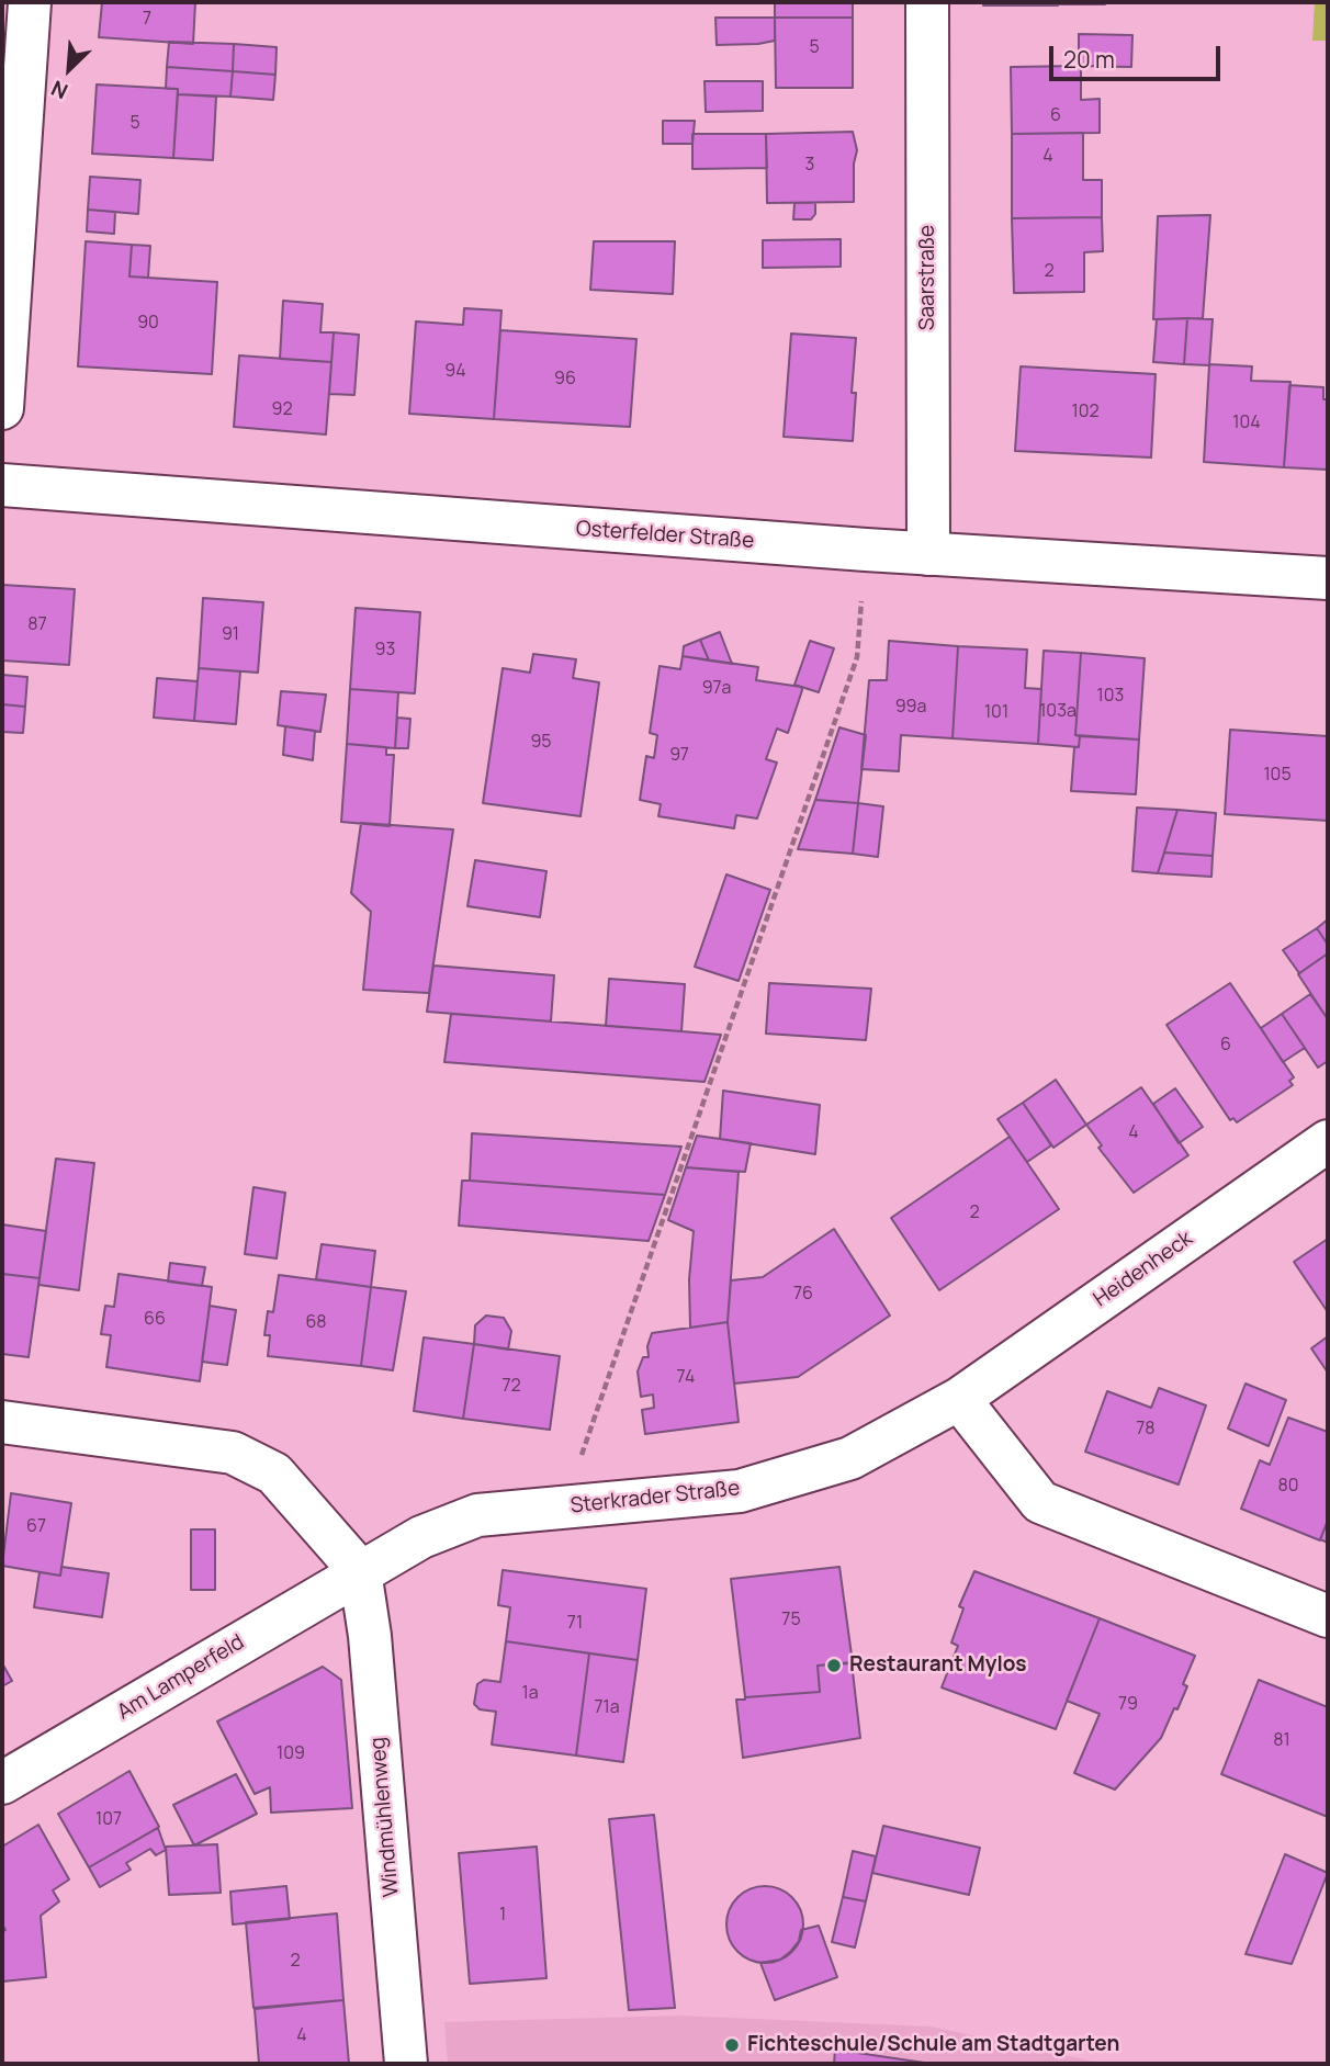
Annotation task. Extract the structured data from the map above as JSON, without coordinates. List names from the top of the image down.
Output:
{
  "streets": {
    "street": [
      "Saarstraße",
      "Osterfelder Straße",
      "Heidenheck",
      "Sterkrader Straße",
      "Am Lamperfeld",
      "Windmühlenweg"
    ]
  },
  "crossings": [
    ["Saarstraße", "Osterfelder Straße"],
    ["Heidenheck", "Sterkrader Straße"],
    ["Sterkrader Straße", "Am Lamperfeld"],
    ["Sterkrader Straße", "Windmühlenweg"],
    ["Am Lamperfeld", "Windmühlenweg"]
  ],
  "places": ["Restaurant Mylos", "Fichteschule/Schule am Stadtgarten"],
  "house_numbers": [
    "7",
    "5",
    "6",
    "5",
    "4",
    "3",
    "2",
    "90",
    "94",
    "96",
    "92",
    "102",
    "104",
    "87",
    "91",
    "93",
    "97a",
    "103",
    "99a",
    "103a",
    "101",
    "95",
    "97",
    "105",
    "6",
    "4",
    "2",
    "76",
    "66",
    "68",
    "74",
    "72",
    "78",
    "80",
    "67",
    "75",
    "71",
    "1a",
    "79",
    "71a",
    "81",
    "109",
    "107",
    "1",
    "2",
    "4"
  ],
  "scale_bar": "20 m",
  "north": "bottom left"
}
